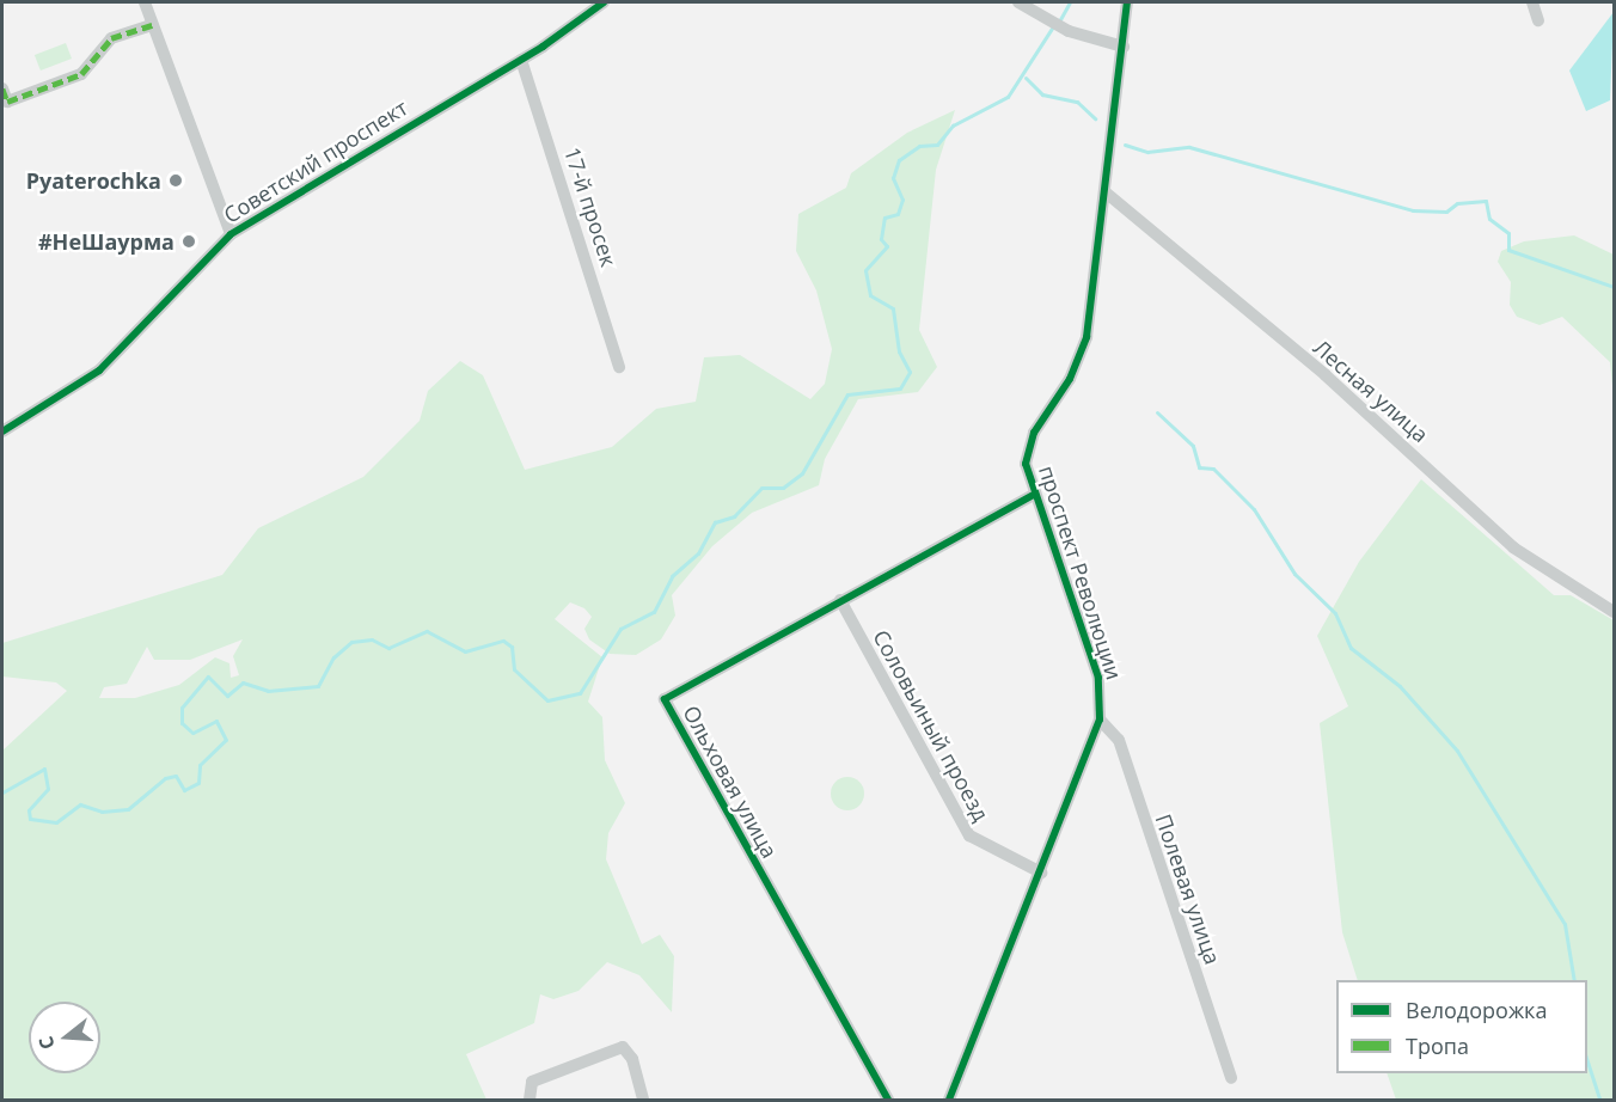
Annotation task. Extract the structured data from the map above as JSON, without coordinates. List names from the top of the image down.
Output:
{
  "streets": {
    "street": [
      "Советский проспект",
      "17-й просек",
      "Лесная улица",
      "проспект Революции",
      "Соловьиный проезд",
      "Ольховая улица",
      "Полевая улица"
    ]
  },
  "crossings": [
    ["Советский проспект", "17-й просек"],
    ["Лесная улица", "проспект Революции"],
    ["проспект Революции", "Соловьиный проезд"],
    ["проспект Революции", "Ольховая улица"],
    ["проспект Революции", "Полевая улица"],
    ["Соловьиный проезд", "Ольховая улица"]
  ],
  "places": ["Pyaterochka", "#НеШаурма"],
  "legend": ["Велодорожка", "Тропа"],
  "north": "left"
}
